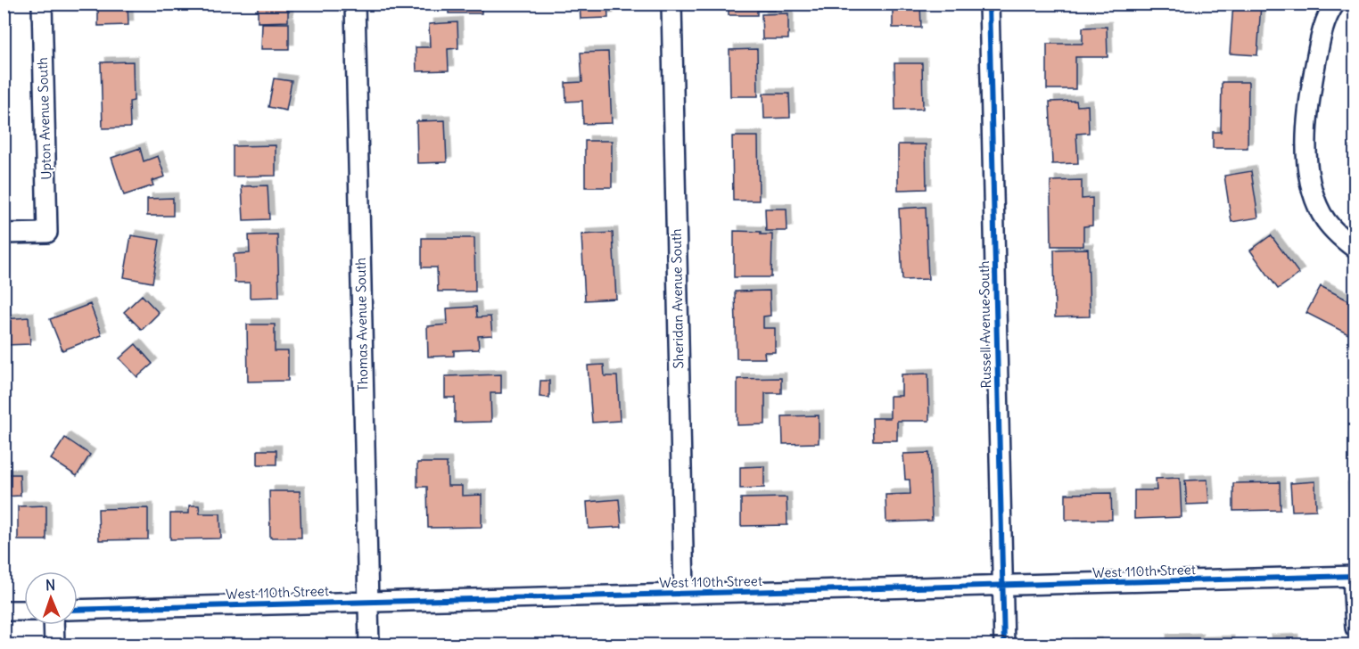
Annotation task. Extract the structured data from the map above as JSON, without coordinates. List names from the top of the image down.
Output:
{
  "streets": {
    "street": [
      "Upton Avenue South",
      "Sheridan Avenue South",
      "Thomas Avenue South",
      "Russell Avenue South",
      "West 110th Street"
    ]
  },
  "crossings": [
    ["Sheridan Avenue South", "West 110th Street"],
    ["Thomas Avenue South", "West 110th Street"],
    ["Russell Avenue South", "West 110th Street"]
  ],
  "north": "top"
}
